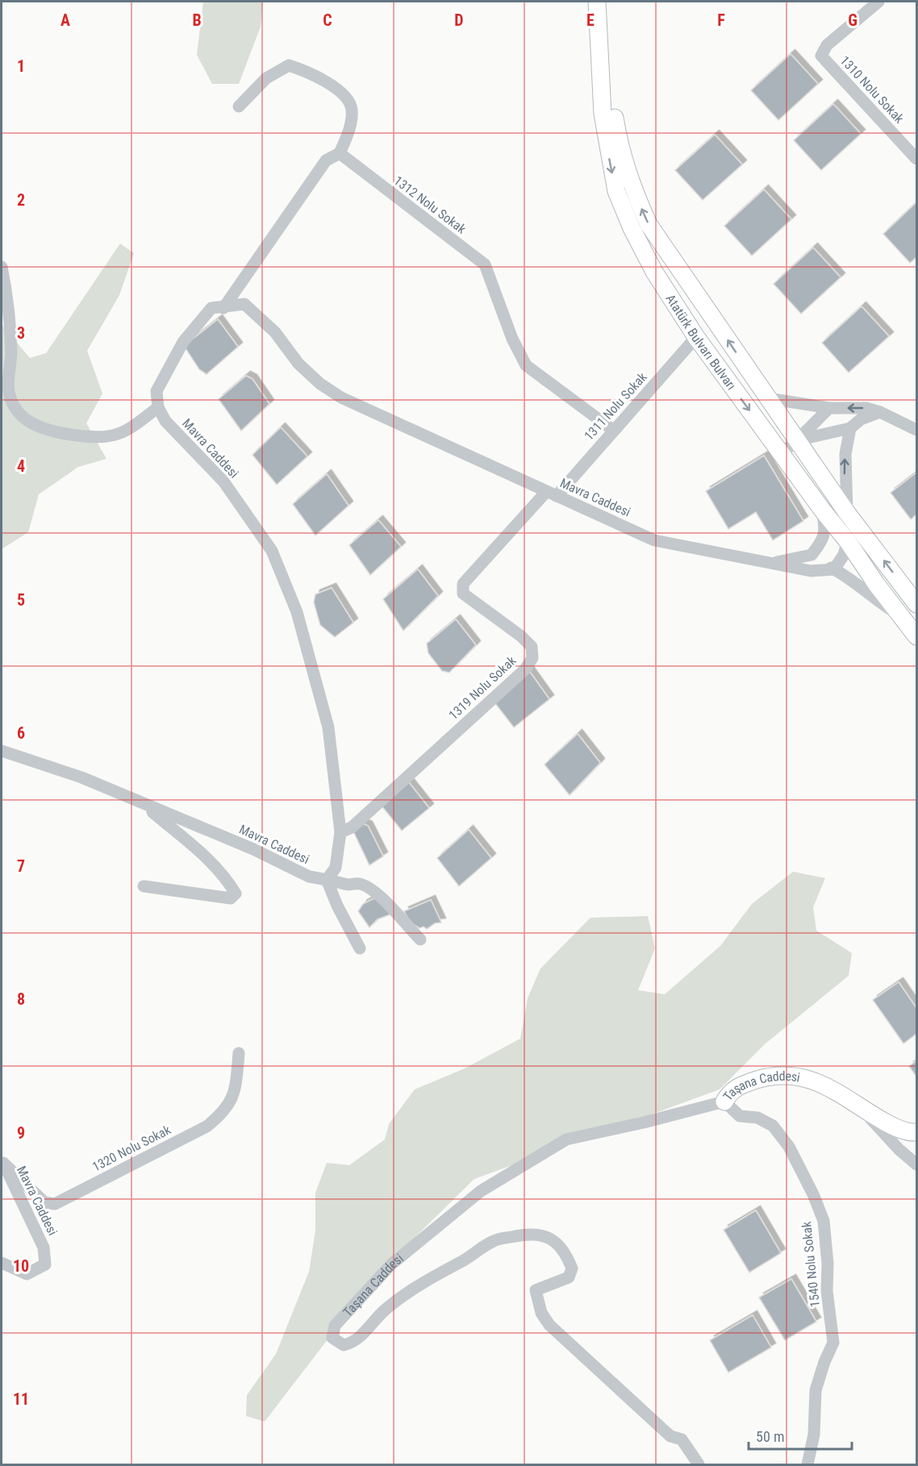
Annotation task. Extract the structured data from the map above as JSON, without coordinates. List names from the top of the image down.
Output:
{
  "streets": {
    "street": [
      "1310 Nolu Sokak",
      "1312 Nolu Sokak",
      "Atatürk Bulvarı Bulvarı",
      "1311 Nolu Sokak",
      "Mavra Caddesi",
      "1319 Nolu Sokak",
      "Taşana Caddesi",
      "1320 Nolu Sokak",
      "1540 Nolu Sokak"
    ]
  },
  "crossings": [
    ["1312 Nolu Sokak", "1311 Nolu Sokak"],
    ["Atatürk Bulvarı Bulvarı", "1311 Nolu Sokak"],
    ["Atatürk Bulvarı Bulvarı", "Mavra Caddesi"],
    ["1311 Nolu Sokak", "Mavra Caddesi"],
    ["1311 Nolu Sokak", "1319 Nolu Sokak"],
    ["Mavra Caddesi", "1319 Nolu Sokak"],
    ["Mavra Caddesi", "1320 Nolu Sokak"],
    ["Taşana Caddesi", "1540 Nolu Sokak"]
  ],
  "scale_bar": "50 m",
  "grid": {
    "columns": [
      "A",
      "B",
      "C",
      "D",
      "E",
      "F",
      "G"
    ],
    "rows": [
      "1",
      "2",
      "3",
      "4",
      "5",
      "6",
      "7",
      "8",
      "9",
      "10",
      "11"
    ]
  }
}
